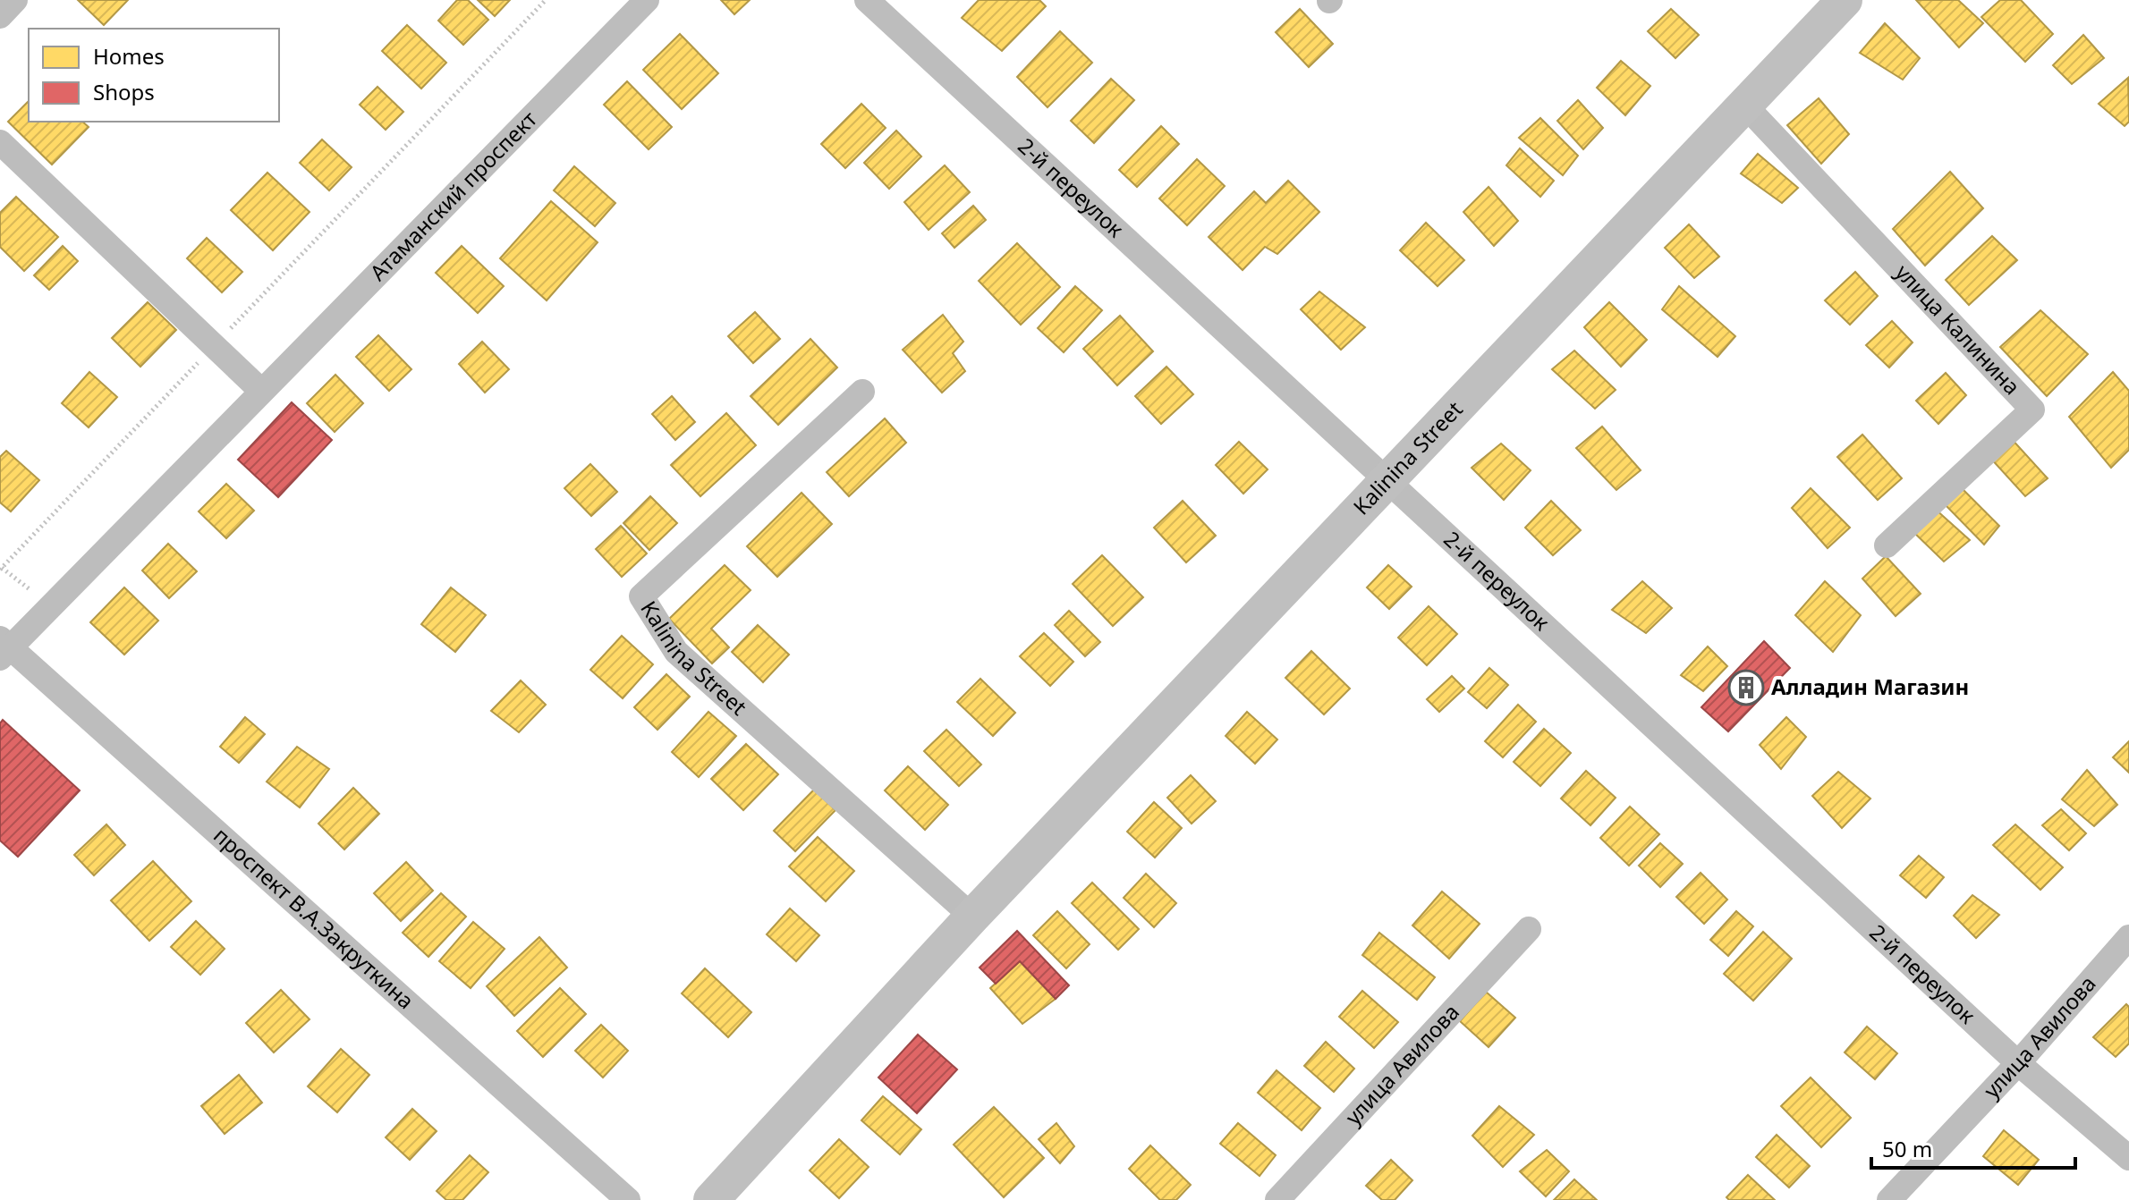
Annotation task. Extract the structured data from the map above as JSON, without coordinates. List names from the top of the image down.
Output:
{
  "streets": {
    "main road": ["Kalinina Street"],
    "street": [
      "2-й переулок",
      "Атаманский проспект",
      "улица Калинина",
      "проспект В.А.Закруткина",
      "улица Авилова"
    ]
  },
  "crossings": [
    ["2-й переулок", "Kalinina Street"],
    ["2-й переулок", "улица Авилова"],
    ["Атаманский проспект", "проспект В.А.Закруткина"],
    ["улица Калинина", "Kalinina Street"]
  ],
  "places": {
    "building": ["Алладин Магазин"]
  },
  "legend": ["Homes", "Shops"],
  "scale_bar": "50 m"
}
